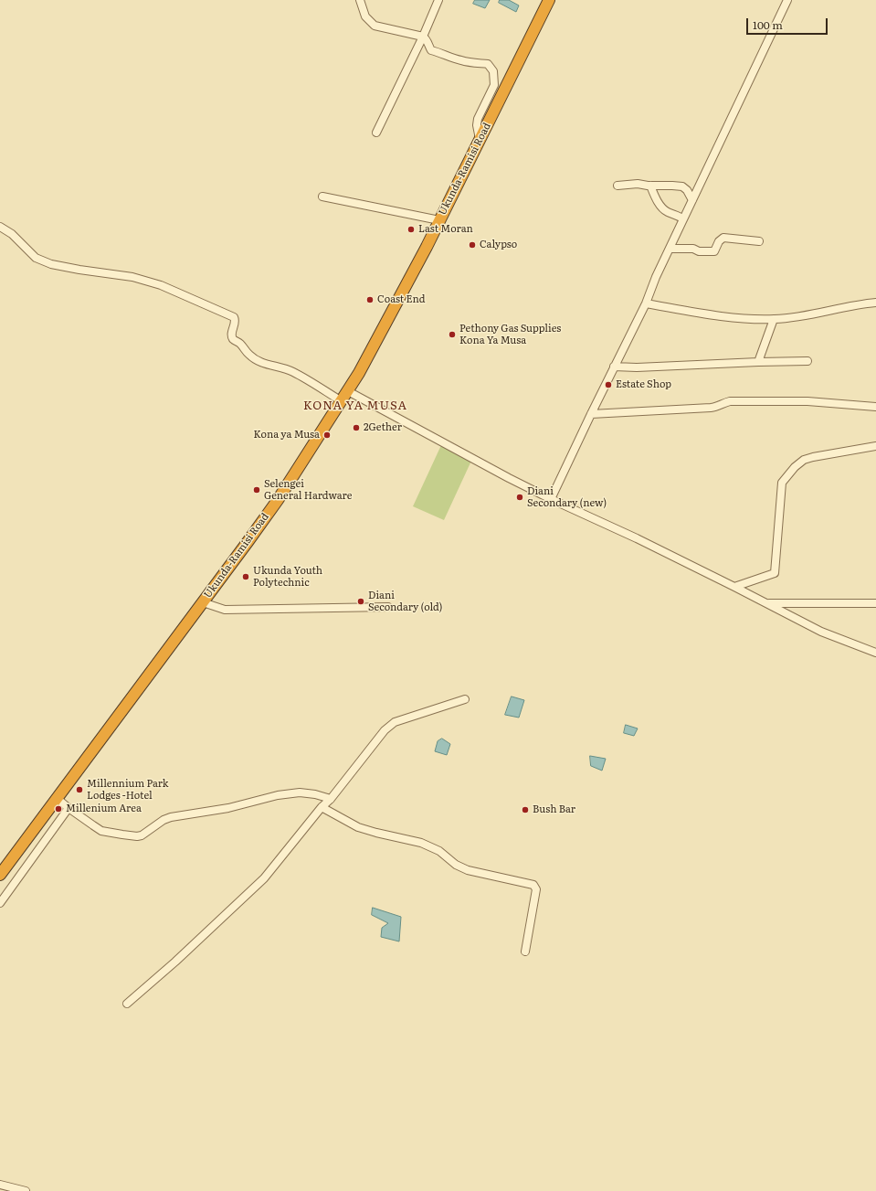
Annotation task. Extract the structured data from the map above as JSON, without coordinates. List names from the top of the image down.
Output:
{
  "streets": {
    "highway": ["Ukunda-Ramisi Road"]
  },
  "districts": ["KONA YA MUSA"],
  "places": [
    "Last Moran",
    "Calypso",
    "Coast End",
    "Pethony Gas Supplies Kona Ya Musa",
    "Estate Shop",
    "2Gether",
    "Kona ya Musa",
    "Selengei General Hardware",
    "Diani Secondary (new)",
    "Ukunda Youth Polytechnic",
    "Diani Secondary (old)",
    "Millennium Park Lodges -Hotel",
    "Millenium Area",
    "Bush Bar"
  ],
  "scale_bar": "100 m"
}
